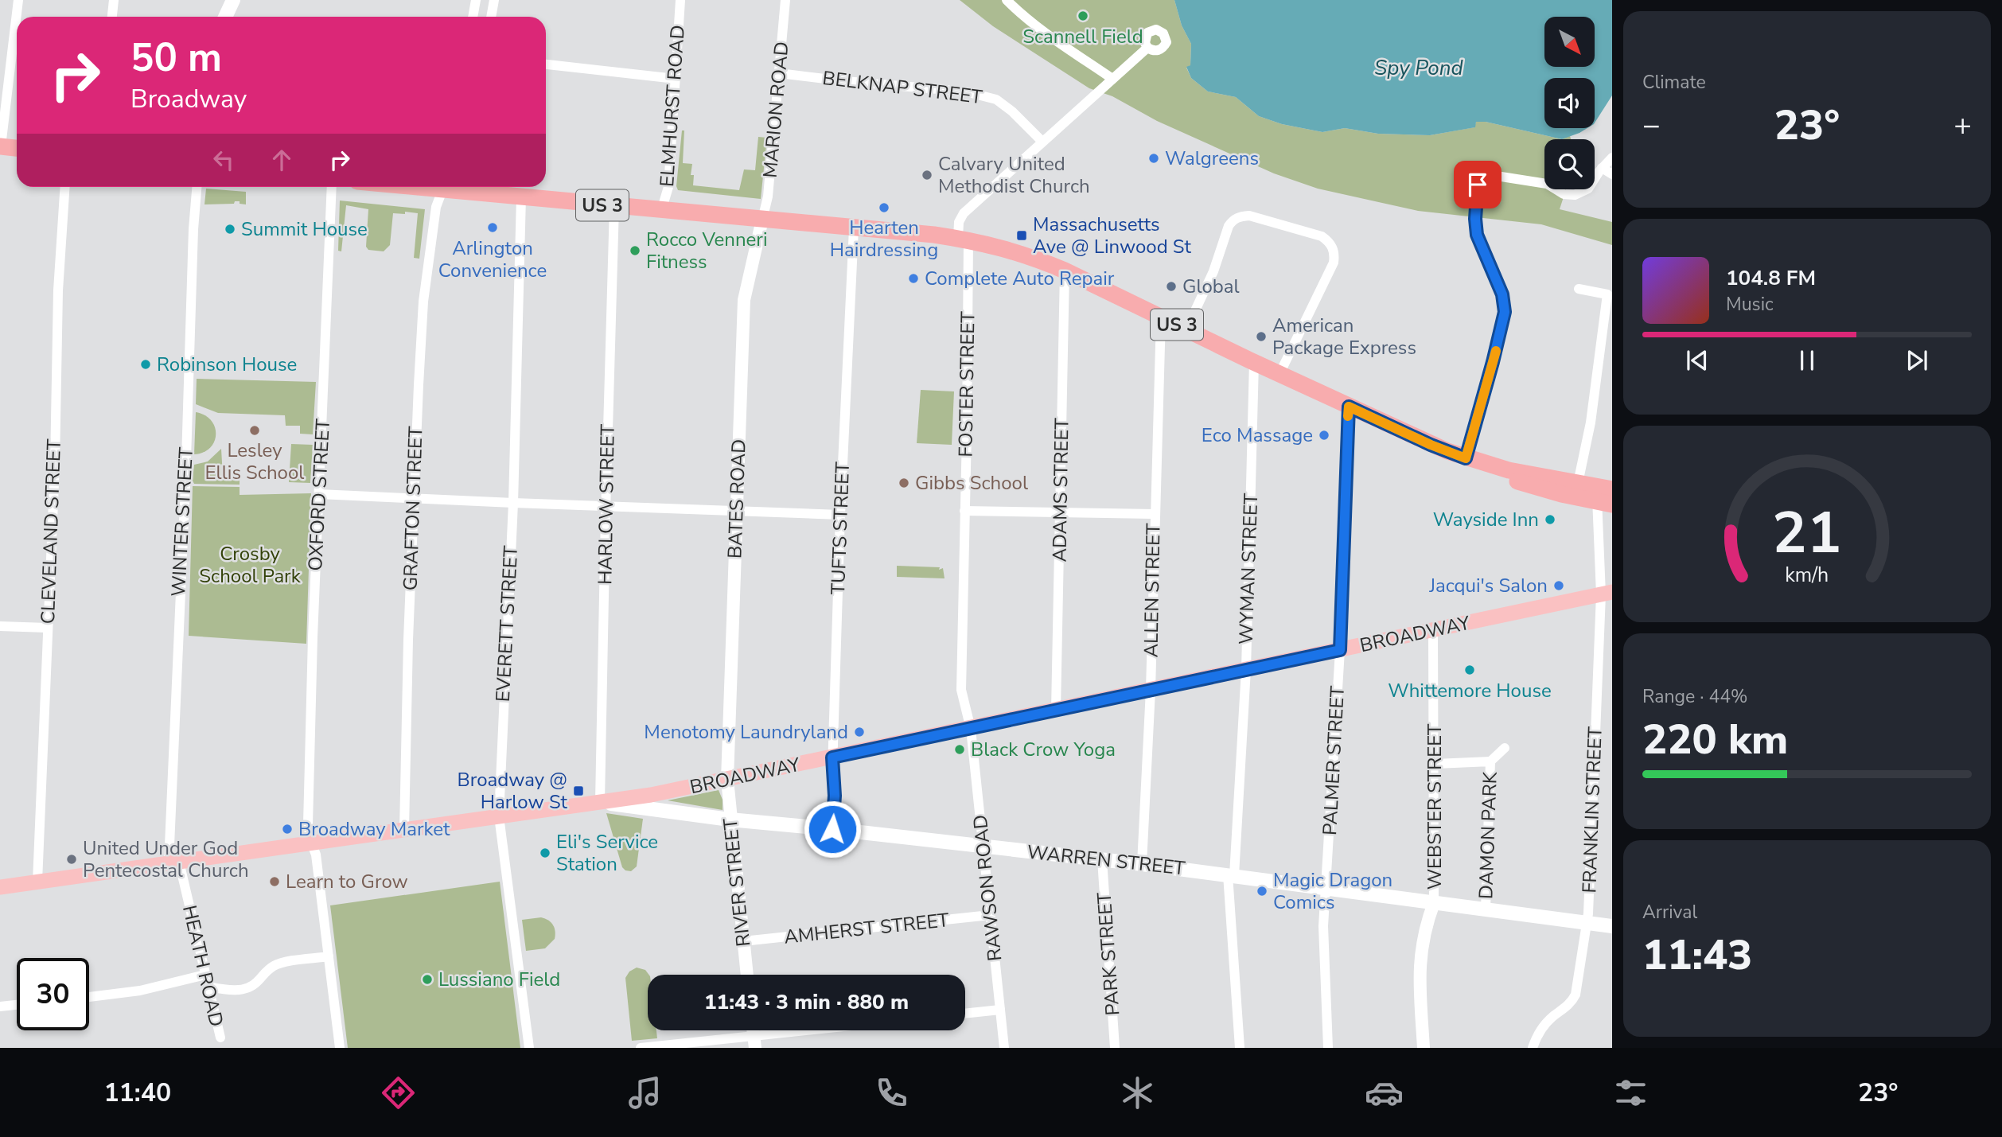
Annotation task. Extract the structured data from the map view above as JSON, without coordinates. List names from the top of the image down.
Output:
{
  "streets": {
    "highway": ["US 3"],
    "main road": ["BROADWAY", "WARREN STREET"],
    "street": [
      "BELKNAP STREET",
      "ELMHURST ROAD",
      "MARION ROAD",
      "FOSTER STREET",
      "ADAMS STREET",
      "OXFORD STREET",
      "BATES ROAD",
      "HARLOW STREET",
      "GRAFTON STREET",
      "WINTER STREET",
      "TUFTS STREET",
      "CLEVELAND STREET",
      "WYMAN STREET",
      "ALLEN STREET",
      "EVERETT STREET",
      "PALMER STREET",
      "WEBSTER STREET",
      "FRANKLIN STREET",
      "DAMON PARK",
      "RIVER STREET",
      "RAWSON ROAD",
      "AMHERST STREET",
      "PARK STREET",
      "HEATH ROAD"
    ]
  },
  "crossings": [
    ["BELKNAP STREET", "MARION ROAD"],
    ["BELKNAP STREET", "FOSTER STREET"],
    ["ELMHURST ROAD", "US 3"],
    ["MARION ROAD", "US 3"],
    ["MARION ROAD", "BATES ROAD"],
    ["US 3", "FOSTER STREET"],
    ["US 3", "ADAMS STREET"],
    ["US 3", "BATES ROAD"],
    ["US 3", "HARLOW STREET"],
    ["US 3", "TUFTS STREET"],
    ["US 3", "WYMAN STREET"],
    ["US 3", "ALLEN STREET"],
    ["US 3", "EVERETT STREET"],
    ["US 3", "PALMER STREET"],
    ["US 3", "FRANKLIN STREET"],
    ["FOSTER STREET", "BROADWAY"],
    ["FOSTER STREET", "RAWSON ROAD"],
    ["ADAMS STREET", "BROADWAY"],
    ["OXFORD STREET", "BROADWAY"],
    ["BATES ROAD", "BROADWAY"],
    ["BATES ROAD", "RIVER STREET"],
    ["HARLOW STREET", "BROADWAY"],
    ["HARLOW STREET", "WARREN STREET"],
    ["GRAFTON STREET", "BROADWAY"],
    ["WINTER STREET", "BROADWAY"],
    ["WINTER STREET", "HEATH ROAD"],
    ["TUFTS STREET", "BROADWAY"],
    ["TUFTS STREET", "WARREN STREET"],
    ["CLEVELAND STREET", "BROADWAY"],
    ["WYMAN STREET", "BROADWAY"],
    ["WYMAN STREET", "WARREN STREET"],
    ["ALLEN STREET", "BROADWAY"],
    ["ALLEN STREET", "WARREN STREET"],
    ["EVERETT STREET", "BROADWAY"],
    ["BROADWAY", "PALMER STREET"],
    ["BROADWAY", "WEBSTER STREET"],
    ["BROADWAY", "FRANKLIN STREET"],
    ["BROADWAY", "WARREN STREET"],
    ["BROADWAY", "RIVER STREET"],
    ["BROADWAY", "RAWSON ROAD"],
    ["BROADWAY", "HEATH ROAD"],
    ["PALMER STREET", "WARREN STREET"],
    ["WEBSTER STREET", "DAMON PARK"],
    ["WEBSTER STREET", "WARREN STREET"],
    ["FRANKLIN STREET", "WARREN STREET"],
    ["DAMON PARK", "WARREN STREET"],
    ["WARREN STREET", "RIVER STREET"],
    ["WARREN STREET", "RAWSON ROAD"],
    ["WARREN STREET", "PARK STREET"],
    ["RIVER STREET", "AMHERST STREET"],
    ["RAWSON ROAD", "AMHERST STREET"]
  ],
  "water": ["Spy Pond"],
  "parks": ["Crosby School Park"],
  "places": {
    "other": [
      "Scannell Field",
      "Walgreens",
      "Calvary United Methodist Church",
      "Hearten Hairdressing",
      "Arlington Convenience",
      "Summit House",
      "Rocco Venneri Fitness",
      "Complete Auto Repair",
      "Global",
      "American Package Express",
      "Robinson House",
      "Lesley Ellis School",
      "Eco Massage",
      "Gibbs School",
      "Wayside Inn",
      "Jacqui's Salon",
      "Whittemore House",
      "Menotomy Laundryland",
      "Black Crow Yoga",
      "Broadway Market",
      "Eli's Service Station",
      "United Under God Pentecostal Church",
      "Learn to Grow",
      "Magic Dragon Comics",
      "Lussiano Field"
    ],
    "transit": ["Massachusetts Ave @ Linwood St", "Broadway @ Harlow St"]
  },
  "north": "bottom right",
  "page": {
    "tile": [
      "Climate",
      ["Range · 44%", "220 km"],
      ["Arrival", "11:43"]
    ],
    "turn": ["50 m", "Broadway"],
    "heat": ["−", "23°", "+"],
    "song": ["104.8 FM", "Music"],
    "limit": "30",
    "trip": "11:43 · 3 min · 880 m",
    "tabs": ["11:40", "23°"],
    "gauge": ["21", "km/h"]
  }
}
